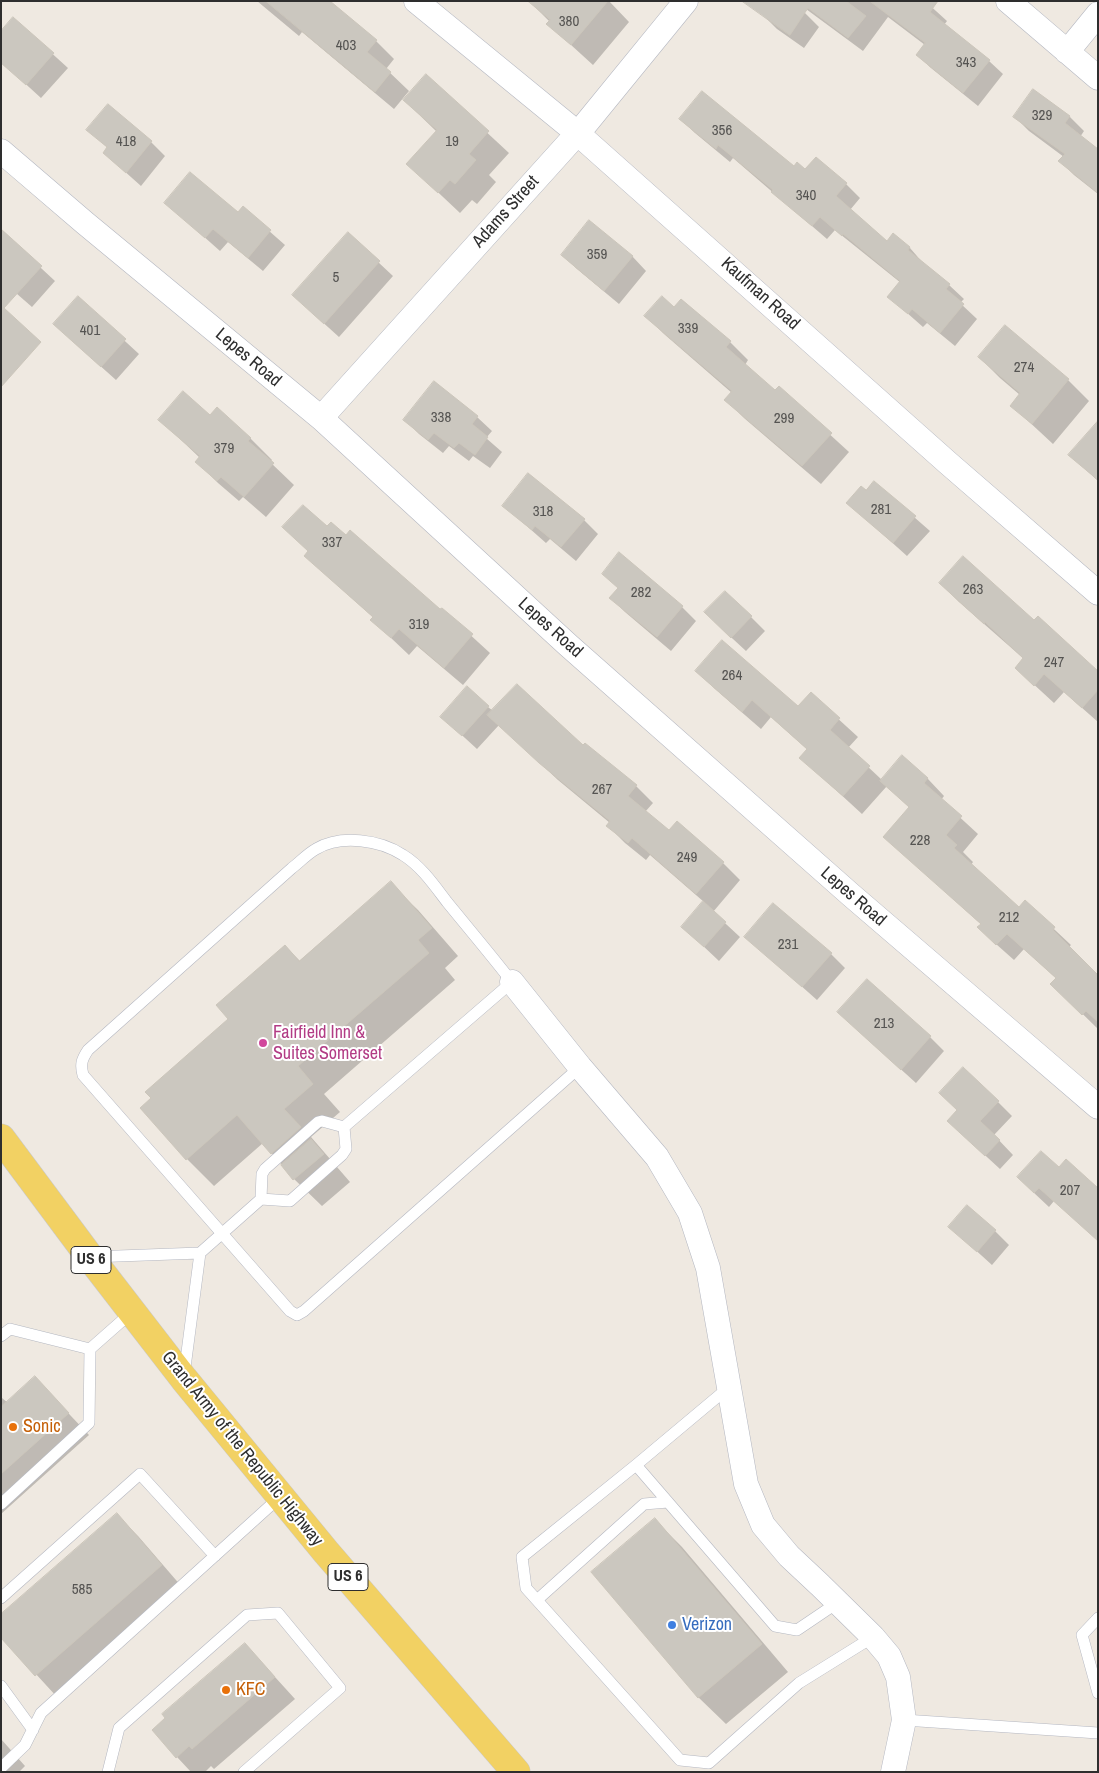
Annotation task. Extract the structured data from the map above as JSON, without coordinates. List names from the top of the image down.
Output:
{
  "streets": {
    "main road": ["US 6", "Grand Army of the Republic Highway"],
    "street": ["Adams Street", "Kaufman Road", "Lepes Road"]
  },
  "crossings": [
    ["Adams Street", "Kaufman Road"],
    ["Adams Street", "Lepes Road"]
  ],
  "places": [
    "Fairfield Inn & Suites Somerset",
    "Sonic",
    "Verizon",
    "KFC"
  ],
  "house_numbers": [
    "380",
    "403",
    "343",
    "329",
    "356",
    "418",
    "19",
    "340",
    "359",
    "5",
    "339",
    "401",
    "274",
    "338",
    "299",
    "379",
    "281",
    "318",
    "337",
    "263",
    "282",
    "319",
    "247",
    "264",
    "267",
    "228",
    "249",
    "212",
    "231",
    "213",
    "207",
    "585"
  ]
}
